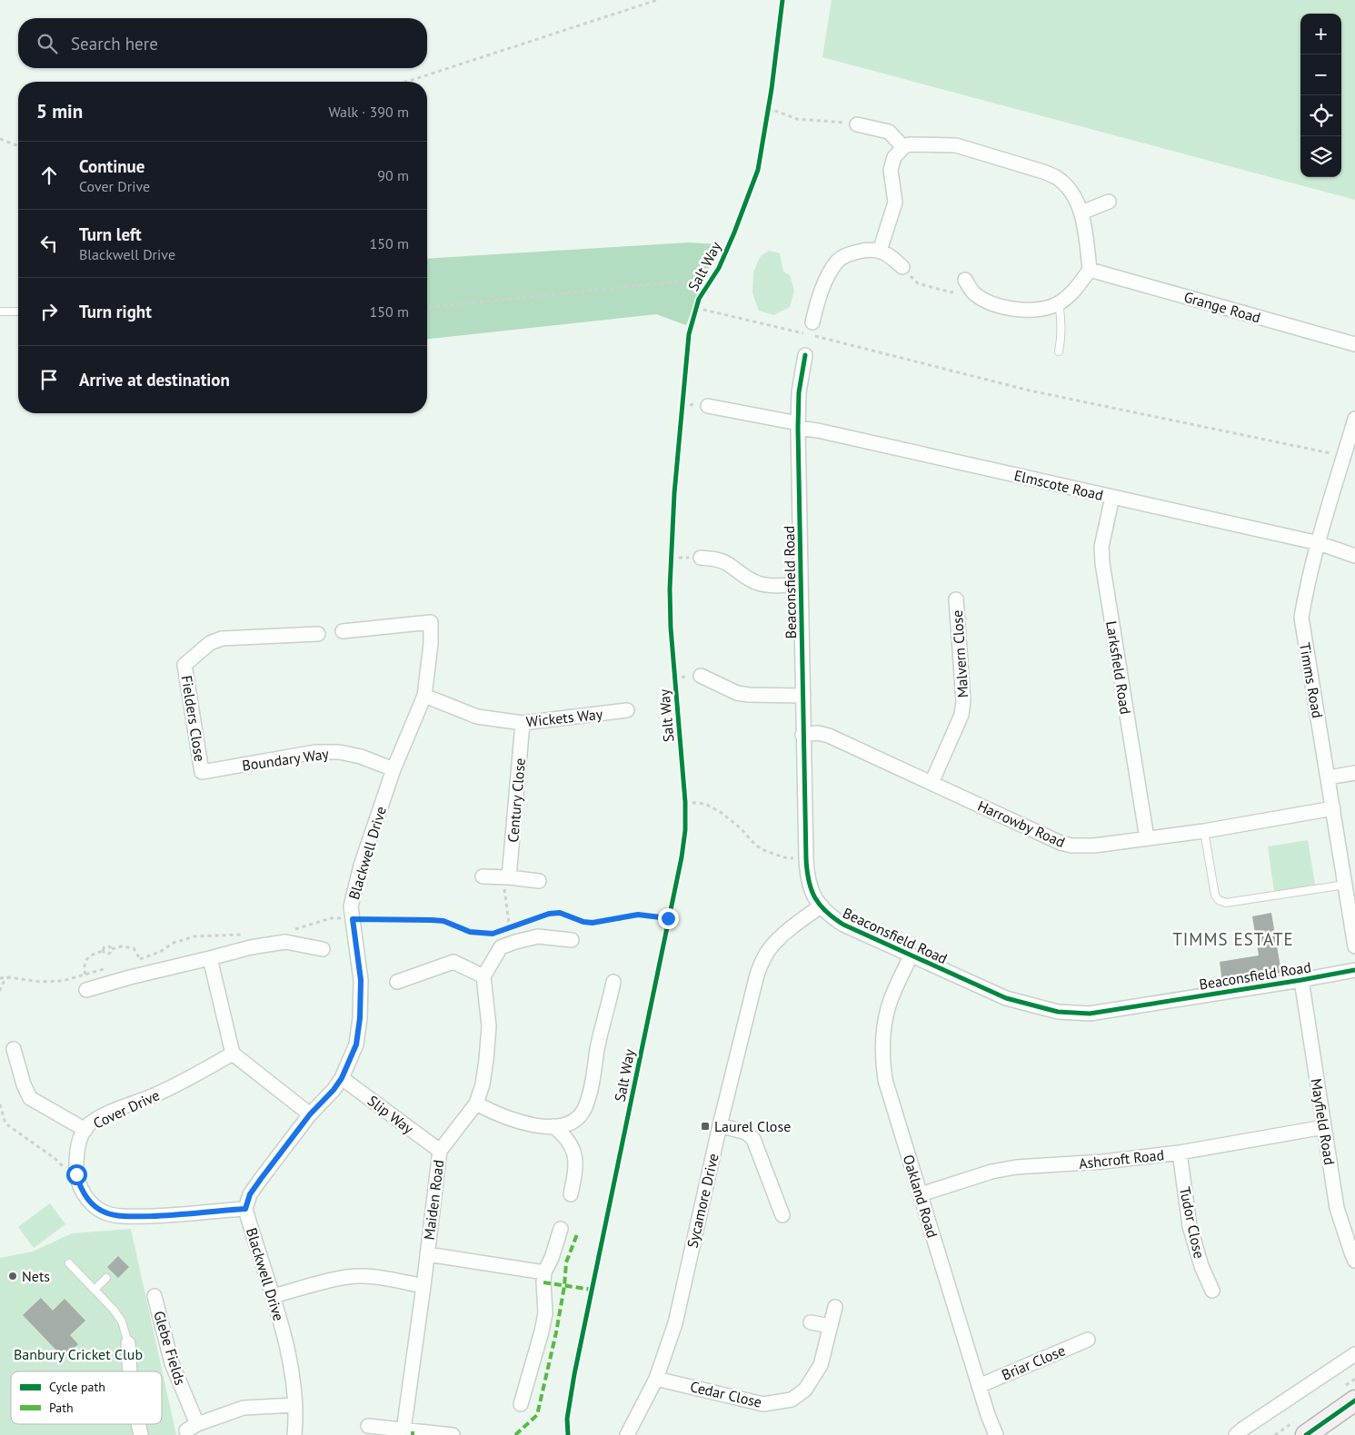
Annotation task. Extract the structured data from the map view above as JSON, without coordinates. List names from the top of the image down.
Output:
{
  "streets": {
    "street": [
      "Grange Road",
      "Elmscote Road",
      "Beaconsfield Road",
      "Malvern Close",
      "Larksfield Road",
      "Timms Road",
      "Wickets Way",
      "Fielders Close",
      "Boundary Way",
      "Century Close",
      "Harrowby Road",
      "Blackwell Drive",
      "Cover Drive",
      "Slip Way",
      "Mayfield Road",
      "Ashcroft Road",
      "Oakland Road",
      "Maiden Road",
      "Sycamore Drive",
      "Tudor Close",
      "Glebe Fields",
      "Briar Close",
      "Cedar Close"
    ],
    "cycle path": ["Salt Way"]
  },
  "crossings": [
    ["Elmscote Road", "Beaconsfield Road"],
    ["Elmscote Road", "Larksfield Road"],
    ["Elmscote Road", "Timms Road"],
    ["Beaconsfield Road", "Harrowby Road"],
    ["Beaconsfield Road", "Mayfield Road"],
    ["Beaconsfield Road", "Oakland Road"],
    ["Beaconsfield Road", "Sycamore Drive"],
    ["Malvern Close", "Harrowby Road"],
    ["Larksfield Road", "Harrowby Road"],
    ["Timms Road", "Harrowby Road"],
    ["Wickets Way", "Century Close"],
    ["Wickets Way", "Blackwell Drive"],
    ["Fielders Close", "Boundary Way"],
    ["Boundary Way", "Blackwell Drive"],
    ["Blackwell Drive", "Cover Drive"],
    ["Blackwell Drive", "Slip Way"],
    ["Blackwell Drive", "Glebe Fields"],
    ["Slip Way", "Maiden Road"],
    ["Mayfield Road", "Ashcroft Road"],
    ["Ashcroft Road", "Oakland Road"],
    ["Ashcroft Road", "Tudor Close"],
    ["Oakland Road", "Briar Close"],
    ["Sycamore Drive", "Cedar Close"]
  ],
  "districts": ["TIMMS ESTATE"],
  "parks": ["Banbury Cricket Club"],
  "places": {
    "transit": ["Laurel Close"],
    "other": ["Nets"]
  },
  "legend": ["Cycle path", "Path"],
  "page": {
    "map_buttons": ["+", "−"],
    "search": "Search here",
    "heading": ["5 min", "Walk · 390 m"],
    "list": [
      ["Continue", "Cover Drive", "90 m"],
      ["Turn left", "Blackwell Drive", "150 m"],
      ["Turn right", "150 m"],
      "Arrive at destination"
    ]
  }
}
